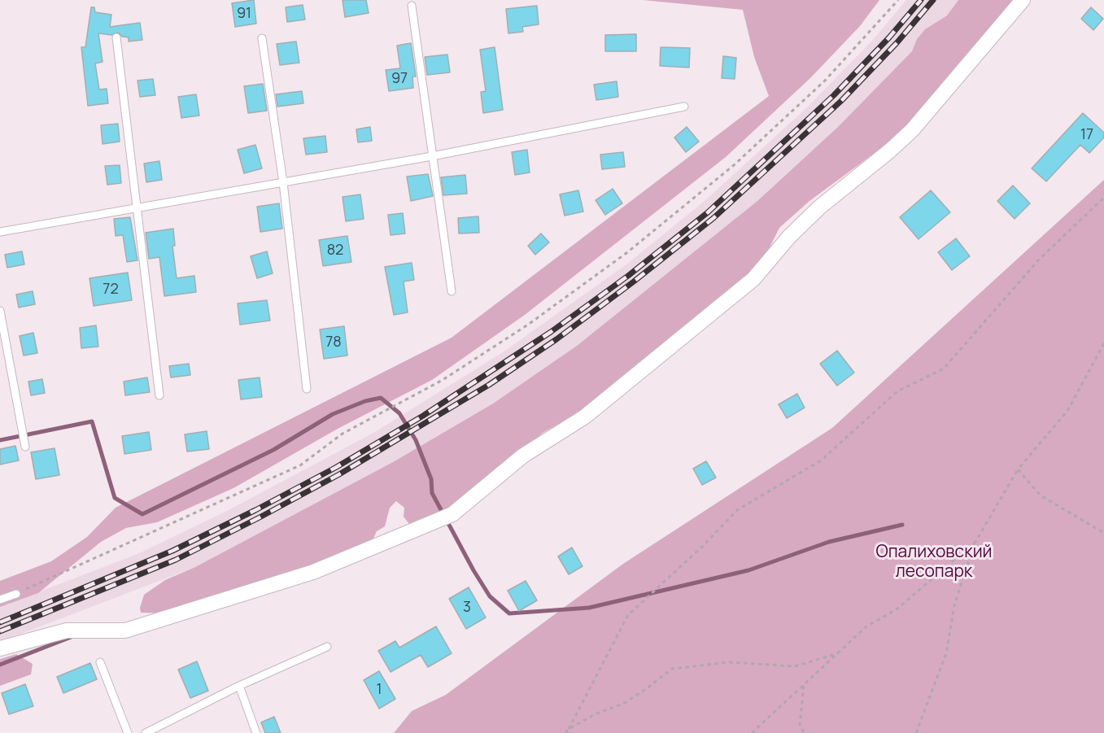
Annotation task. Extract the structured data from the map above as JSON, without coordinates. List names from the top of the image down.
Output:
{
  "parks": ["Опалиховский лесопарк"],
  "house_numbers": [
    "91",
    "97",
    "17",
    "82",
    "72",
    "78",
    "3",
    "1"
  ]
}
